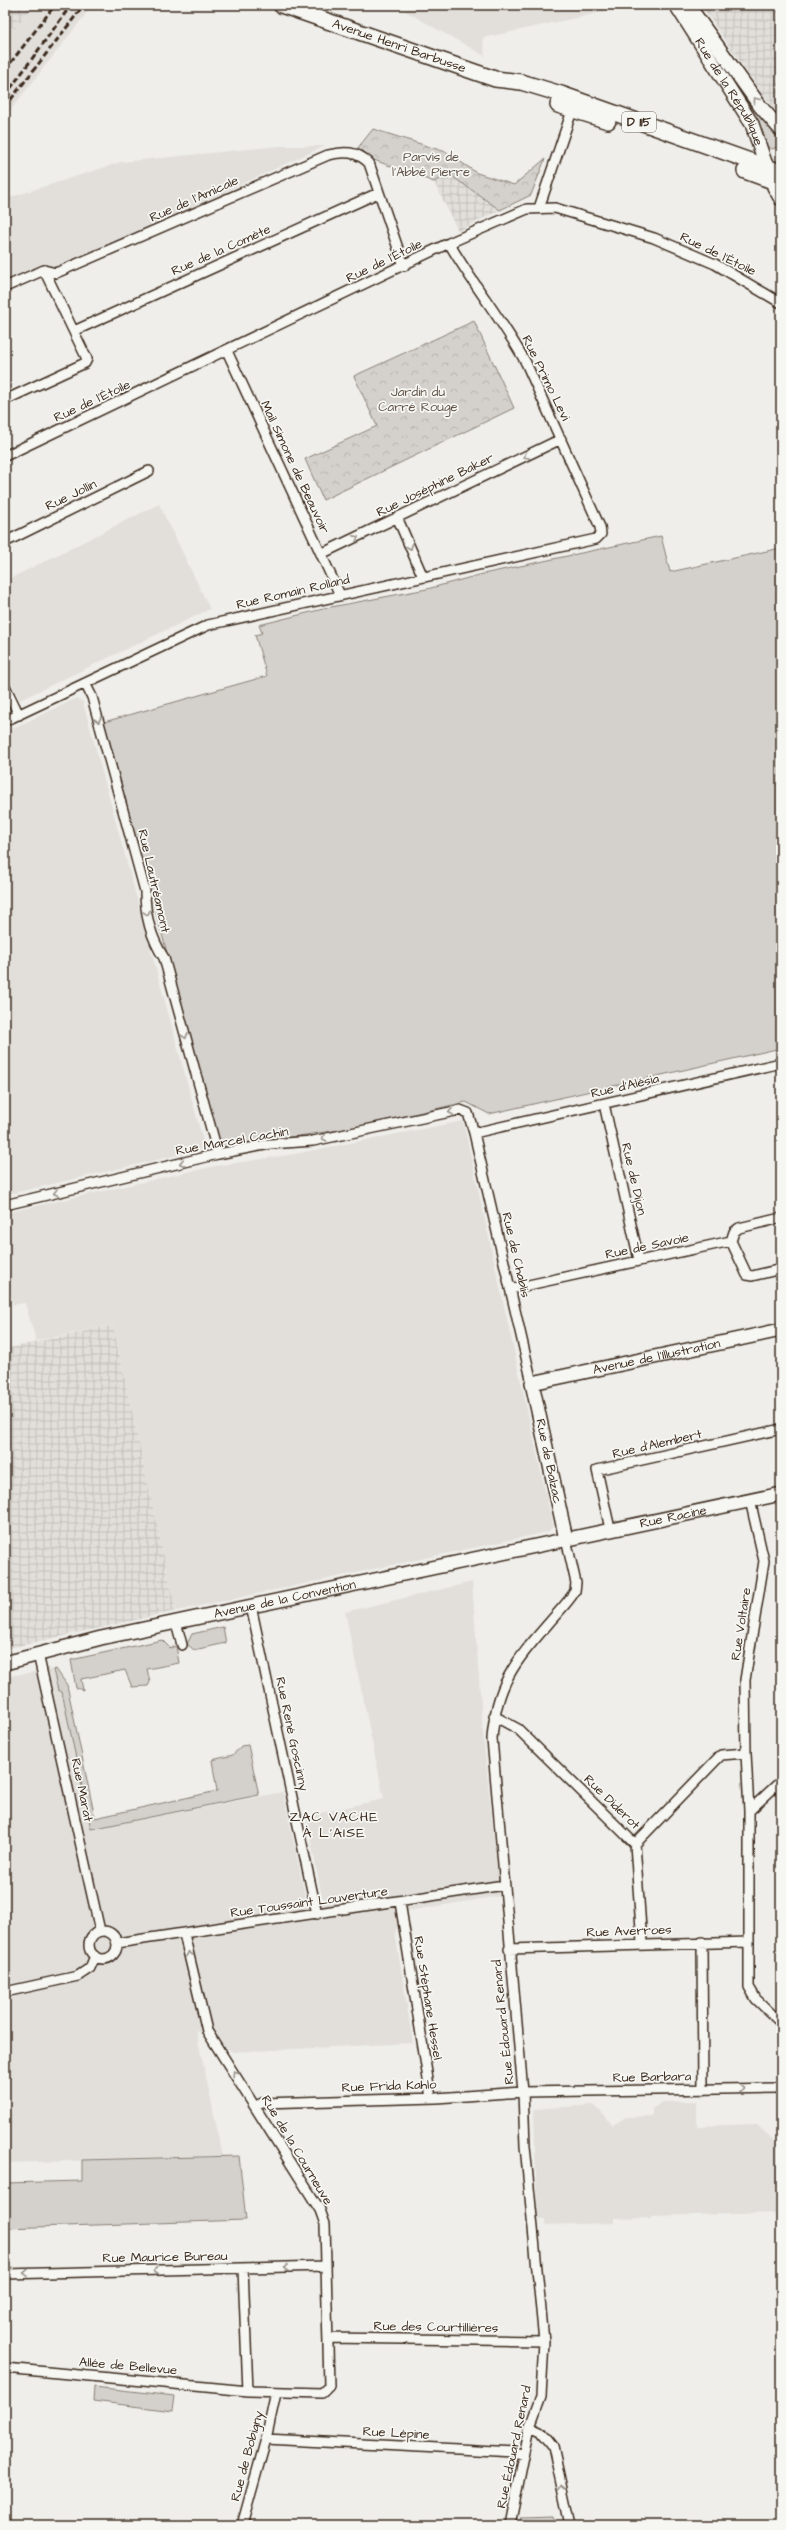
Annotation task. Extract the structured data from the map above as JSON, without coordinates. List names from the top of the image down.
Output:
{
  "streets": {
    "main road": ["Avenue Henri Barbusse", "D 115"],
    "street": [
      "Rue de la République",
      "Rue de l'Amicale",
      "Rue de la Comète",
      "Rue de l'Étoile",
      "Rue Primo Levi",
      "Mail Simone de Beauvoir",
      "Rue Joséphine Baker",
      "Rue Jollin",
      "Rue Romain Rolland",
      "Rue Lautréamont",
      "Rue d'Alésia",
      "Rue Marcel Cachin",
      "Rue de Dijon",
      "Rue de Savoie",
      "Rue de Chablis",
      "Avenue de l'Illustration",
      "Rue d'Alembert",
      "Rue de Balzac",
      "Rue Racine",
      "Avenue de la Convention",
      "Rue Voltaire",
      "Rue René Goscinny",
      "Rue Marat",
      "Rue Diderot",
      "Rue Toussaint Louverture",
      "Rue Averroes",
      "Rue Stéphane Hessel",
      "Rue Édouard Renard",
      "Rue Barbara",
      "Rue Frida Kahlo",
      "Rue de la Courneuve",
      "Rue Maurice Bureau",
      "Rue des Courtillières",
      "Allée de Bellevue",
      "Rue Lépine",
      "Rue de Bobigny"
    ]
  },
  "crossings": [
    ["Avenue Henri Barbusse", "Rue de la République"],
    ["Rue de l'Amicale", "Rue de la Comète"],
    ["Rue de l'Étoile", "Rue Primo Levi"],
    ["Rue de l'Étoile", "Mail Simone de Beauvoir"],
    ["Rue Primo Levi", "Rue Joséphine Baker"],
    ["Rue Primo Levi", "Rue Romain Rolland"],
    ["Mail Simone de Beauvoir", "Rue Joséphine Baker"],
    ["Mail Simone de Beauvoir", "Rue Romain Rolland"],
    ["Rue Romain Rolland", "Rue Lautréamont"],
    ["Rue Lautréamont", "Rue Marcel Cachin"],
    ["Rue d'Alésia", "Rue Marcel Cachin"],
    ["Rue d'Alésia", "Rue de Dijon"],
    ["Rue d'Alésia", "Rue de Chablis"],
    ["Rue Marcel Cachin", "Rue de Chablis"],
    ["Rue de Dijon", "Rue de Savoie"],
    ["Rue de Savoie", "Rue de Chablis"],
    ["Rue de Chablis", "Avenue de l'Illustration"],
    ["Rue de Chablis", "Rue de Balzac"],
    ["Avenue de l'Illustration", "Rue de Balzac"],
    ["Rue d'Alembert", "Rue Racine"],
    ["Rue de Balzac", "Rue Racine"],
    ["Rue de Balzac", "Avenue de la Convention"],
    ["Rue de Balzac", "Rue Édouard Renard"],
    ["Rue Racine", "Avenue de la Convention"],
    ["Rue Racine", "Rue Voltaire"],
    ["Rue Racine", "Rue Édouard Renard"],
    ["Avenue de la Convention", "Rue René Goscinny"],
    ["Avenue de la Convention", "Rue Marat"],
    ["Avenue de la Convention", "Rue Édouard Renard"],
    ["Rue Voltaire", "Rue Averroes"],
    ["Rue René Goscinny", "Rue Toussaint Louverture"],
    ["Rue Marat", "Rue Toussaint Louverture"],
    ["Rue Diderot", "Rue Averroes"],
    ["Rue Diderot", "Rue Édouard Renard"],
    ["Rue Toussaint Louverture", "Rue Stéphane Hessel"],
    ["Rue Toussaint Louverture", "Rue Édouard Renard"],
    ["Rue Toussaint Louverture", "Rue de la Courneuve"],
    ["Rue Averroes", "Rue Édouard Renard"],
    ["Rue Stéphane Hessel", "Rue Frida Kahlo"],
    ["Rue Édouard Renard", "Rue Barbara"],
    ["Rue Édouard Renard", "Rue Frida Kahlo"],
    ["Rue Édouard Renard", "Rue des Courtillières"],
    ["Rue Édouard Renard", "Rue Lépine"],
    ["Rue Barbara", "Rue Frida Kahlo"],
    ["Rue Frida Kahlo", "Rue de la Courneuve"],
    ["Rue de la Courneuve", "Rue Maurice Bureau"],
    ["Rue de la Courneuve", "Rue des Courtillières"],
    ["Rue de la Courneuve", "Allée de Bellevue"],
    ["Rue de la Courneuve", "Rue de Bobigny"],
    ["Allée de Bellevue", "Rue de Bobigny"],
    ["Rue Lépine", "Rue de Bobigny"]
  ],
  "one_way": ["Rue Lautréamont", "Rue Marcel Cachin", "Rue Maurice Bureau"],
  "districts": ["ZAC VACHE À L'AISE"],
  "parks": ["Parvis de l'Abbé Pierre", "Jardin du Carré Rouge"]
}
